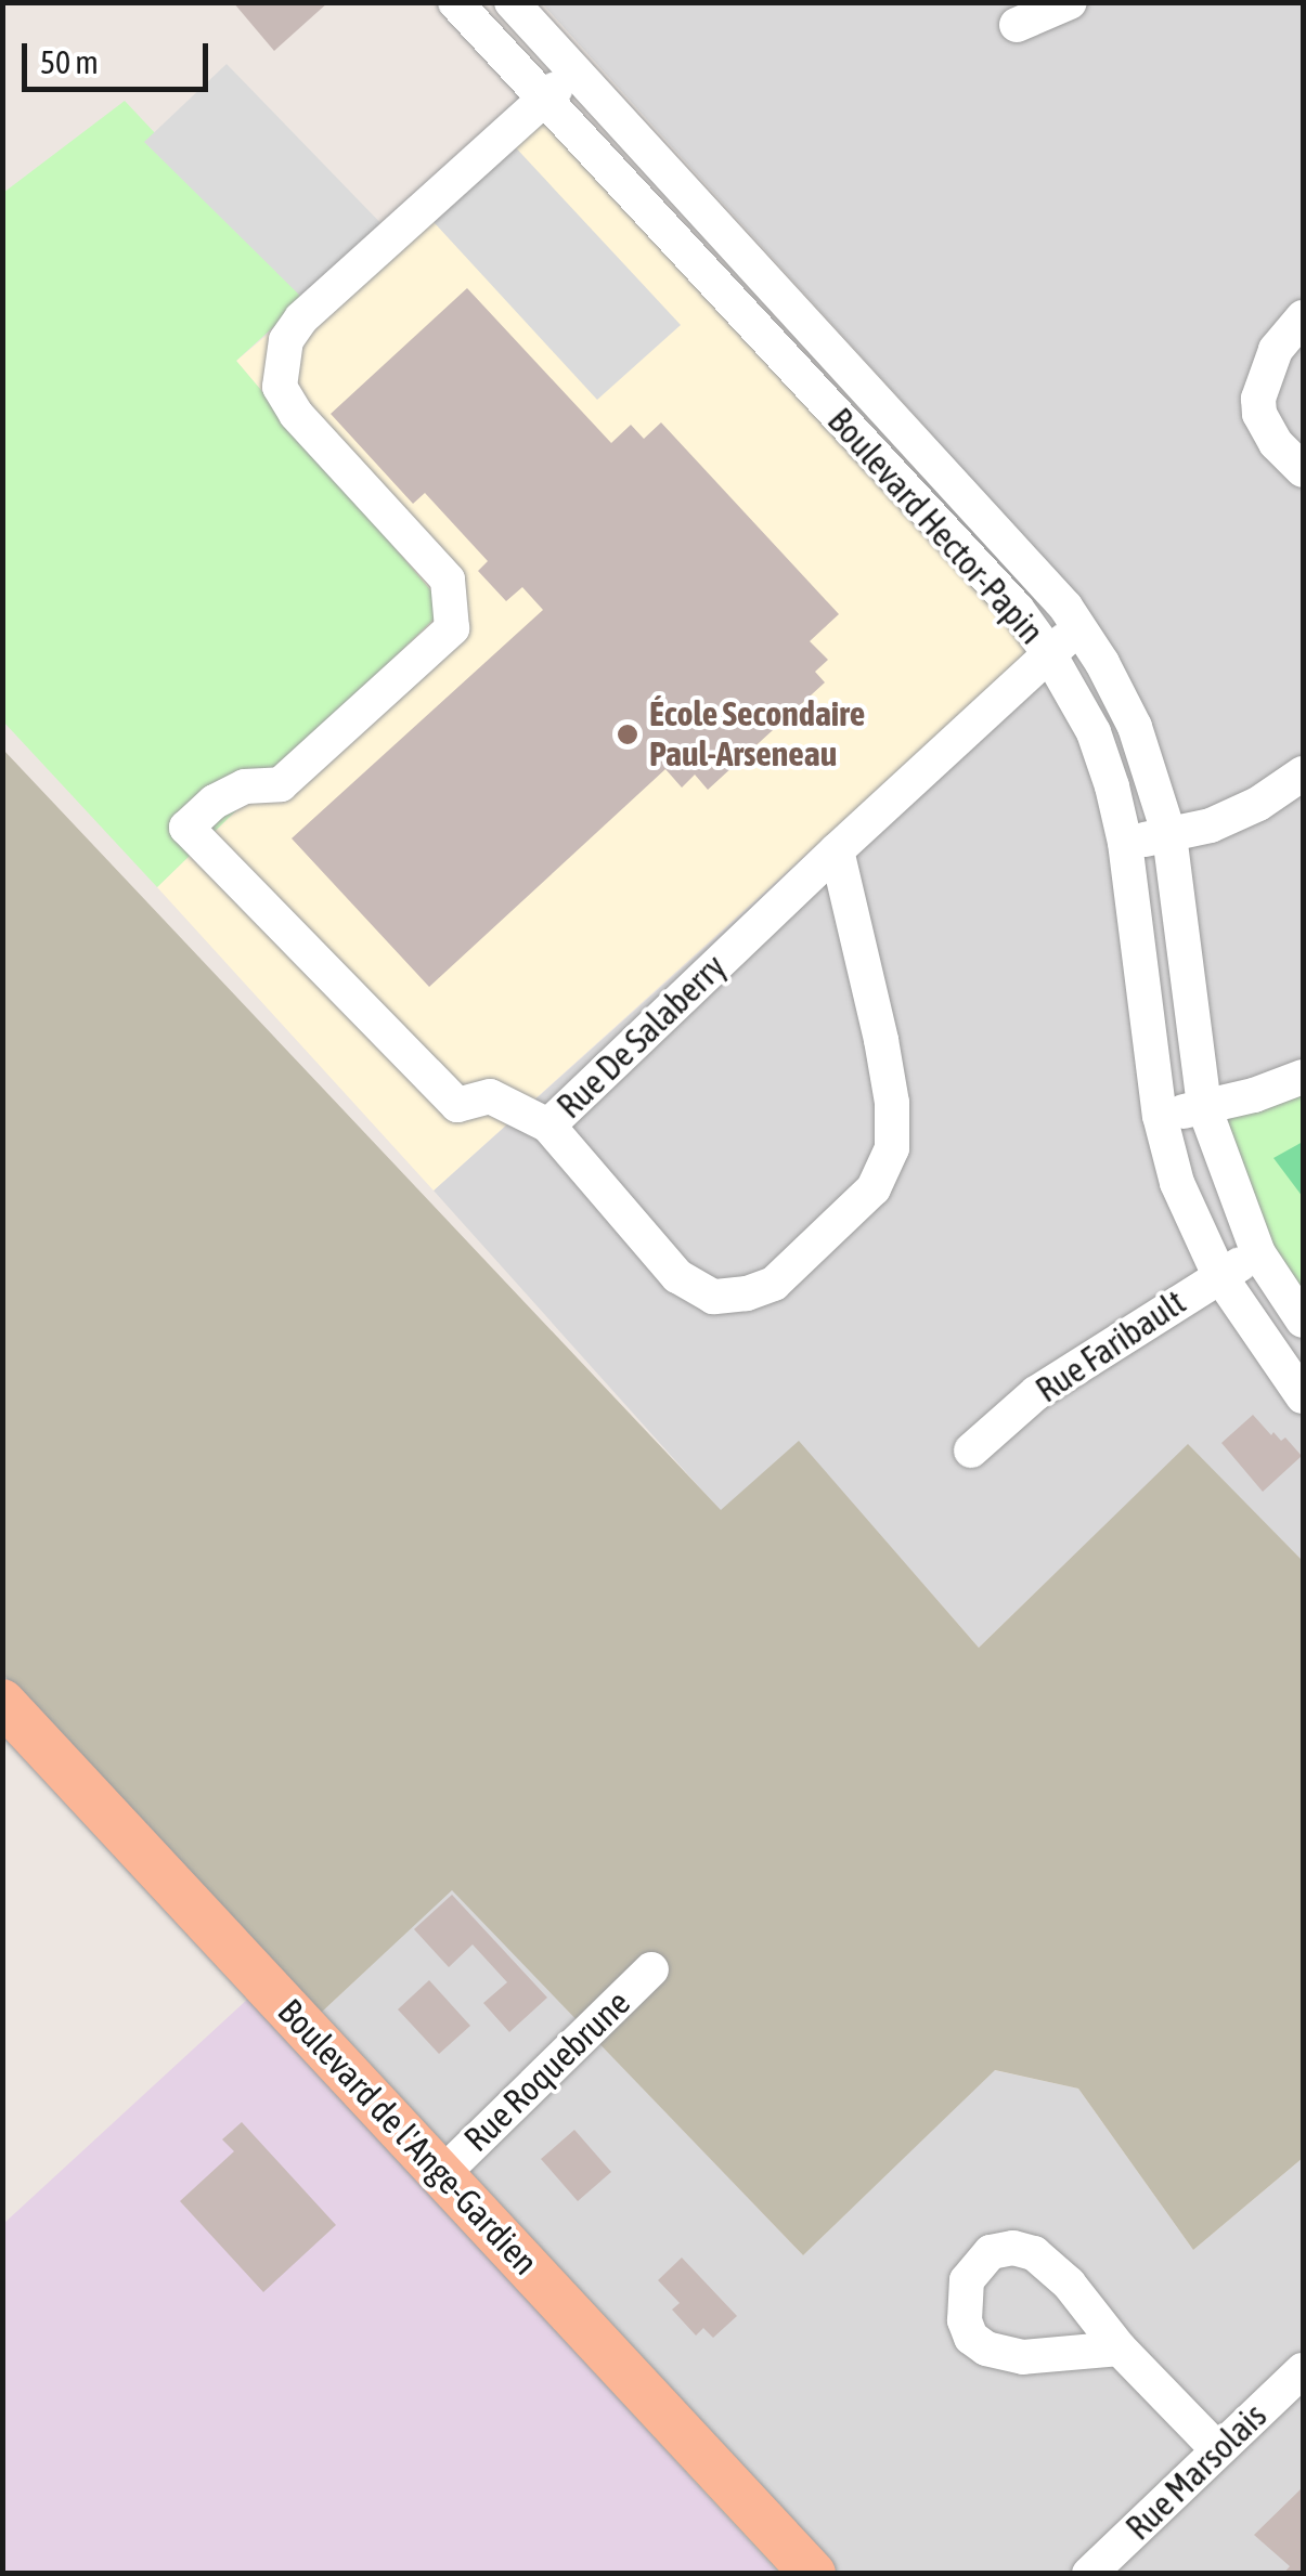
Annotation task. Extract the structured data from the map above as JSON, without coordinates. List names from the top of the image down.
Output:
{
  "streets": {
    "main road": ["Boulevard de l'Ange-Gardien"],
    "street": [
      "Boulevard Hector-Papin",
      "Rue De Salaberry",
      "Rue Faribault",
      "Rue Roquebrune",
      "Rue Marsolais"
    ]
  },
  "crossings": [
    ["Boulevard Hector-Papin", "Rue De Salaberry"],
    ["Boulevard Hector-Papin", "Rue Faribault"],
    ["Rue Roquebrune", "Boulevard de l'Ange-Gardien"]
  ],
  "places": ["École Secondaire Paul-Arseneau"],
  "scale_bar": "50 m"
}
